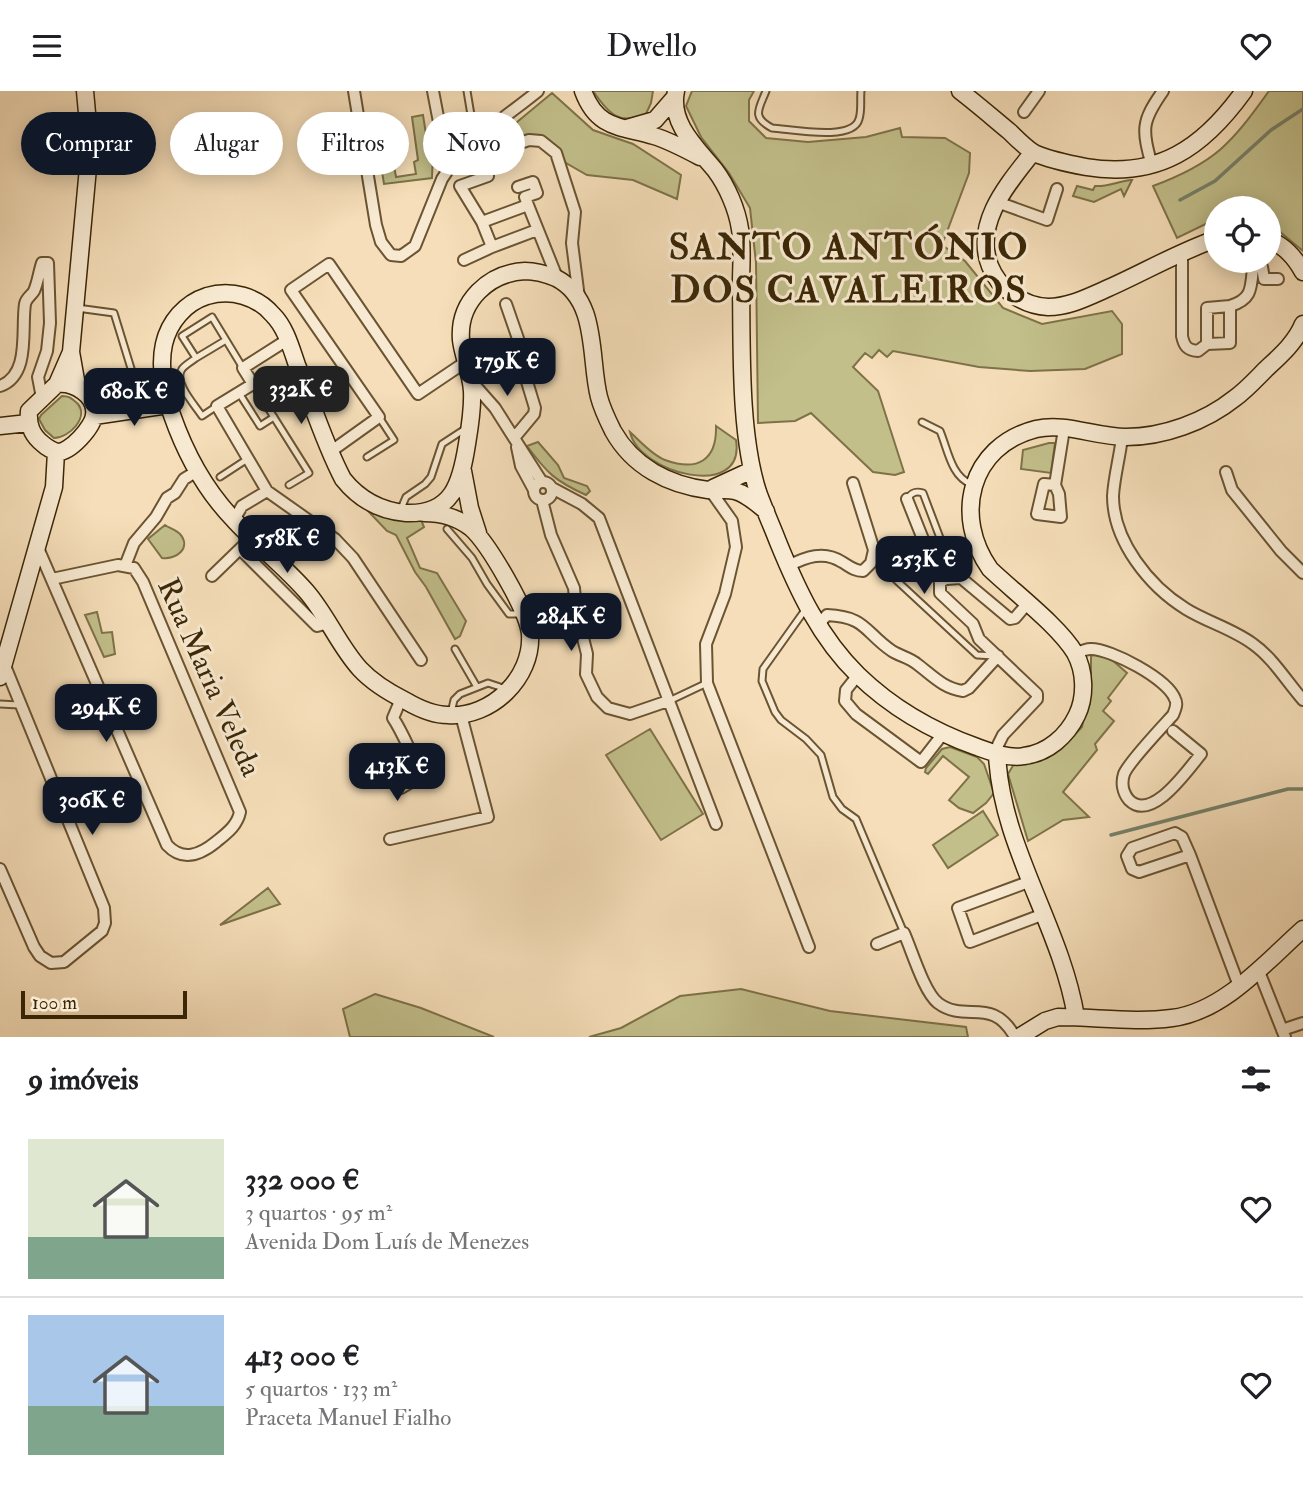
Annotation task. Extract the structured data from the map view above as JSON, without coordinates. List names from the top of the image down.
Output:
{
  "streets": {
    "street": ["Rua Maria Veleda"]
  },
  "districts": ["SANTO ANTÓNIO DOS CAVALEIROS"],
  "scale_bar": "100 m",
  "page": {
    "header": "Dwello",
    "chip": [
      "Comprar",
      "Alugar",
      "Filtros",
      "Novo"
    ],
    "price": [
      "179K €",
      "332K €",
      "680K €",
      "558K €",
      "253K €",
      "284K €",
      "294K €",
      "413K €",
      "306K €"
    ],
    "scale": "100 m",
    "heading": "9 imóveis",
    "list": [
      {
        "name": "332 000 €",
        "note": "3 quartos · 95 m² · Avenida Dom Luís de Menezes"
      },
      {
        "name": "413 000 €",
        "note": "5 quartos · 133 m² · Praceta Manuel Fialho"
      }
    ]
  }
}
